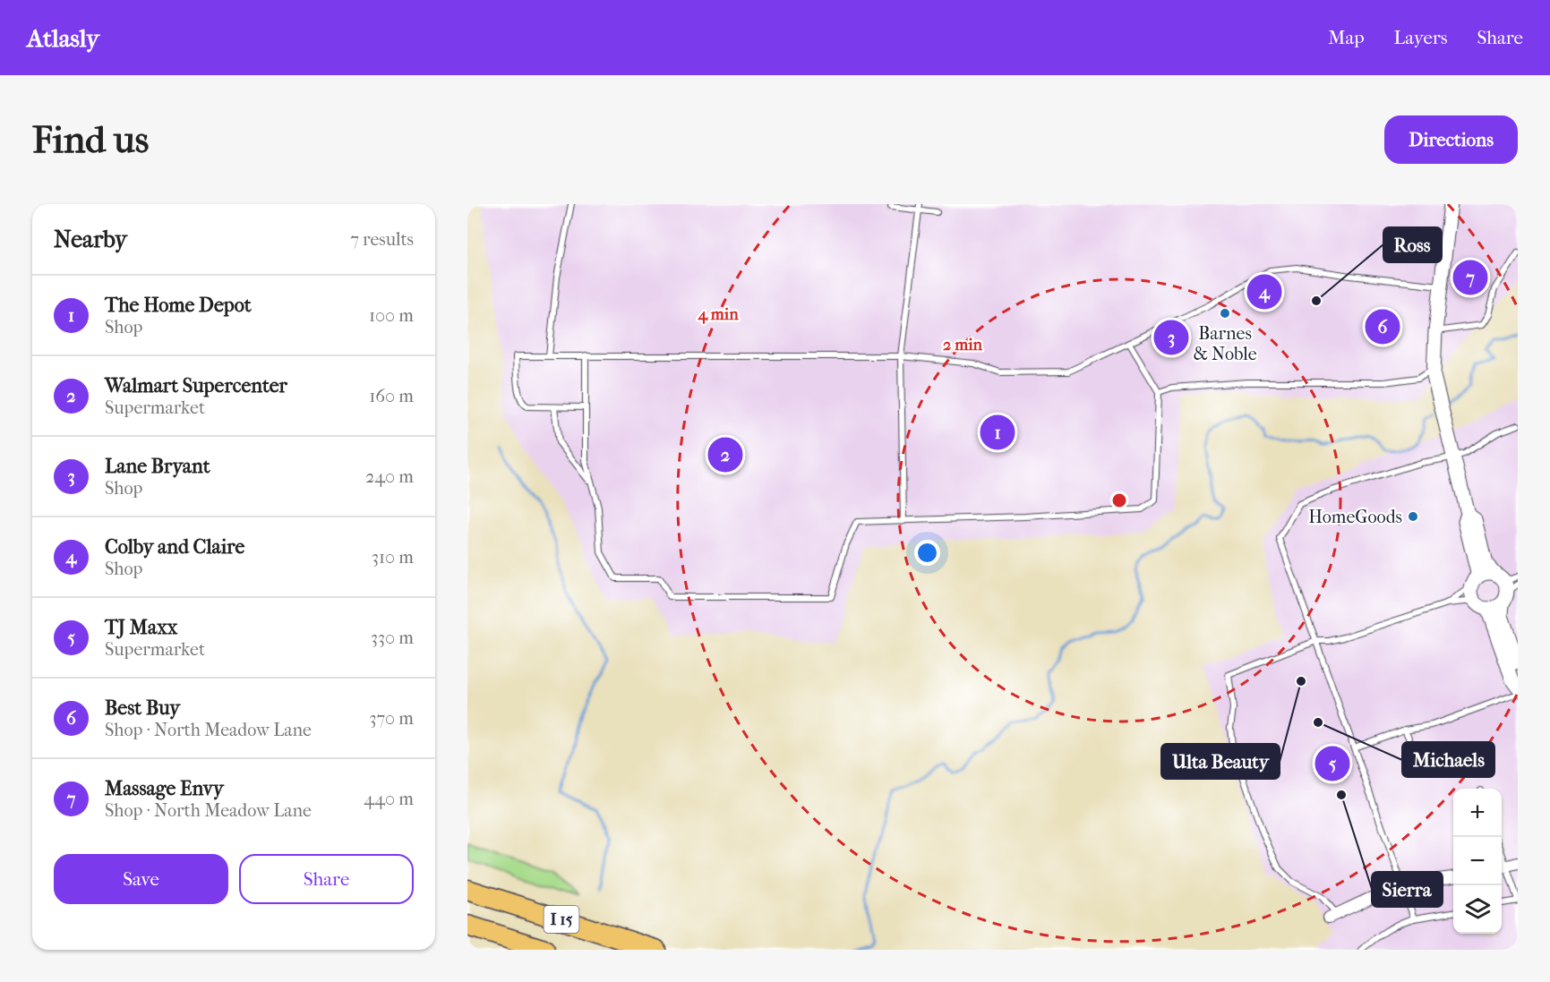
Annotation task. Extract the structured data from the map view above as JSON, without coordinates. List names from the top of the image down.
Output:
{
  "streets": {
    "highway": ["I 15"]
  },
  "places": [
    "Ross",
    "Barnes & Noble",
    "HomeGoods",
    "Ulta Beauty",
    "Michaels",
    "Sierra"
  ],
  "page": {
    "header": "Atlasly",
    "nav": ["Map", "Layers", "Share"],
    "buttons": [
      "Directions",
      ["Save", "Share"]
    ],
    "title": "Find us",
    "heading": ["Nearby", "7 results"],
    "pins": [
      "7",
      "4",
      "6",
      "3",
      "1",
      "2",
      "5"
    ],
    "list": [
      {
        "mark": "1",
        "name": "The Home Depot",
        "note": "Shop",
        "value": "100 m"
      },
      {
        "mark": "2",
        "name": "Walmart Supercenter",
        "note": "Supermarket",
        "value": "160 m"
      },
      {
        "mark": "3",
        "name": "Lane Bryant",
        "note": "Shop",
        "value": "240 m"
      },
      {
        "mark": "4",
        "name": "Colby and Claire",
        "note": "Shop",
        "value": "310 m"
      },
      {
        "mark": "5",
        "name": "TJ Maxx",
        "note": "Supermarket",
        "value": "330 m"
      },
      {
        "mark": "6",
        "name": "Best Buy",
        "note": "Shop · North Meadow Lane",
        "value": "370 m"
      },
      {
        "mark": "7",
        "name": "Massage Envy",
        "note": "Shop · North Meadow Lane",
        "value": "440 m"
      }
    ],
    "map_buttons": ["+", "−"]
  },
  "rings": ["4 min", "2 min"]
}
